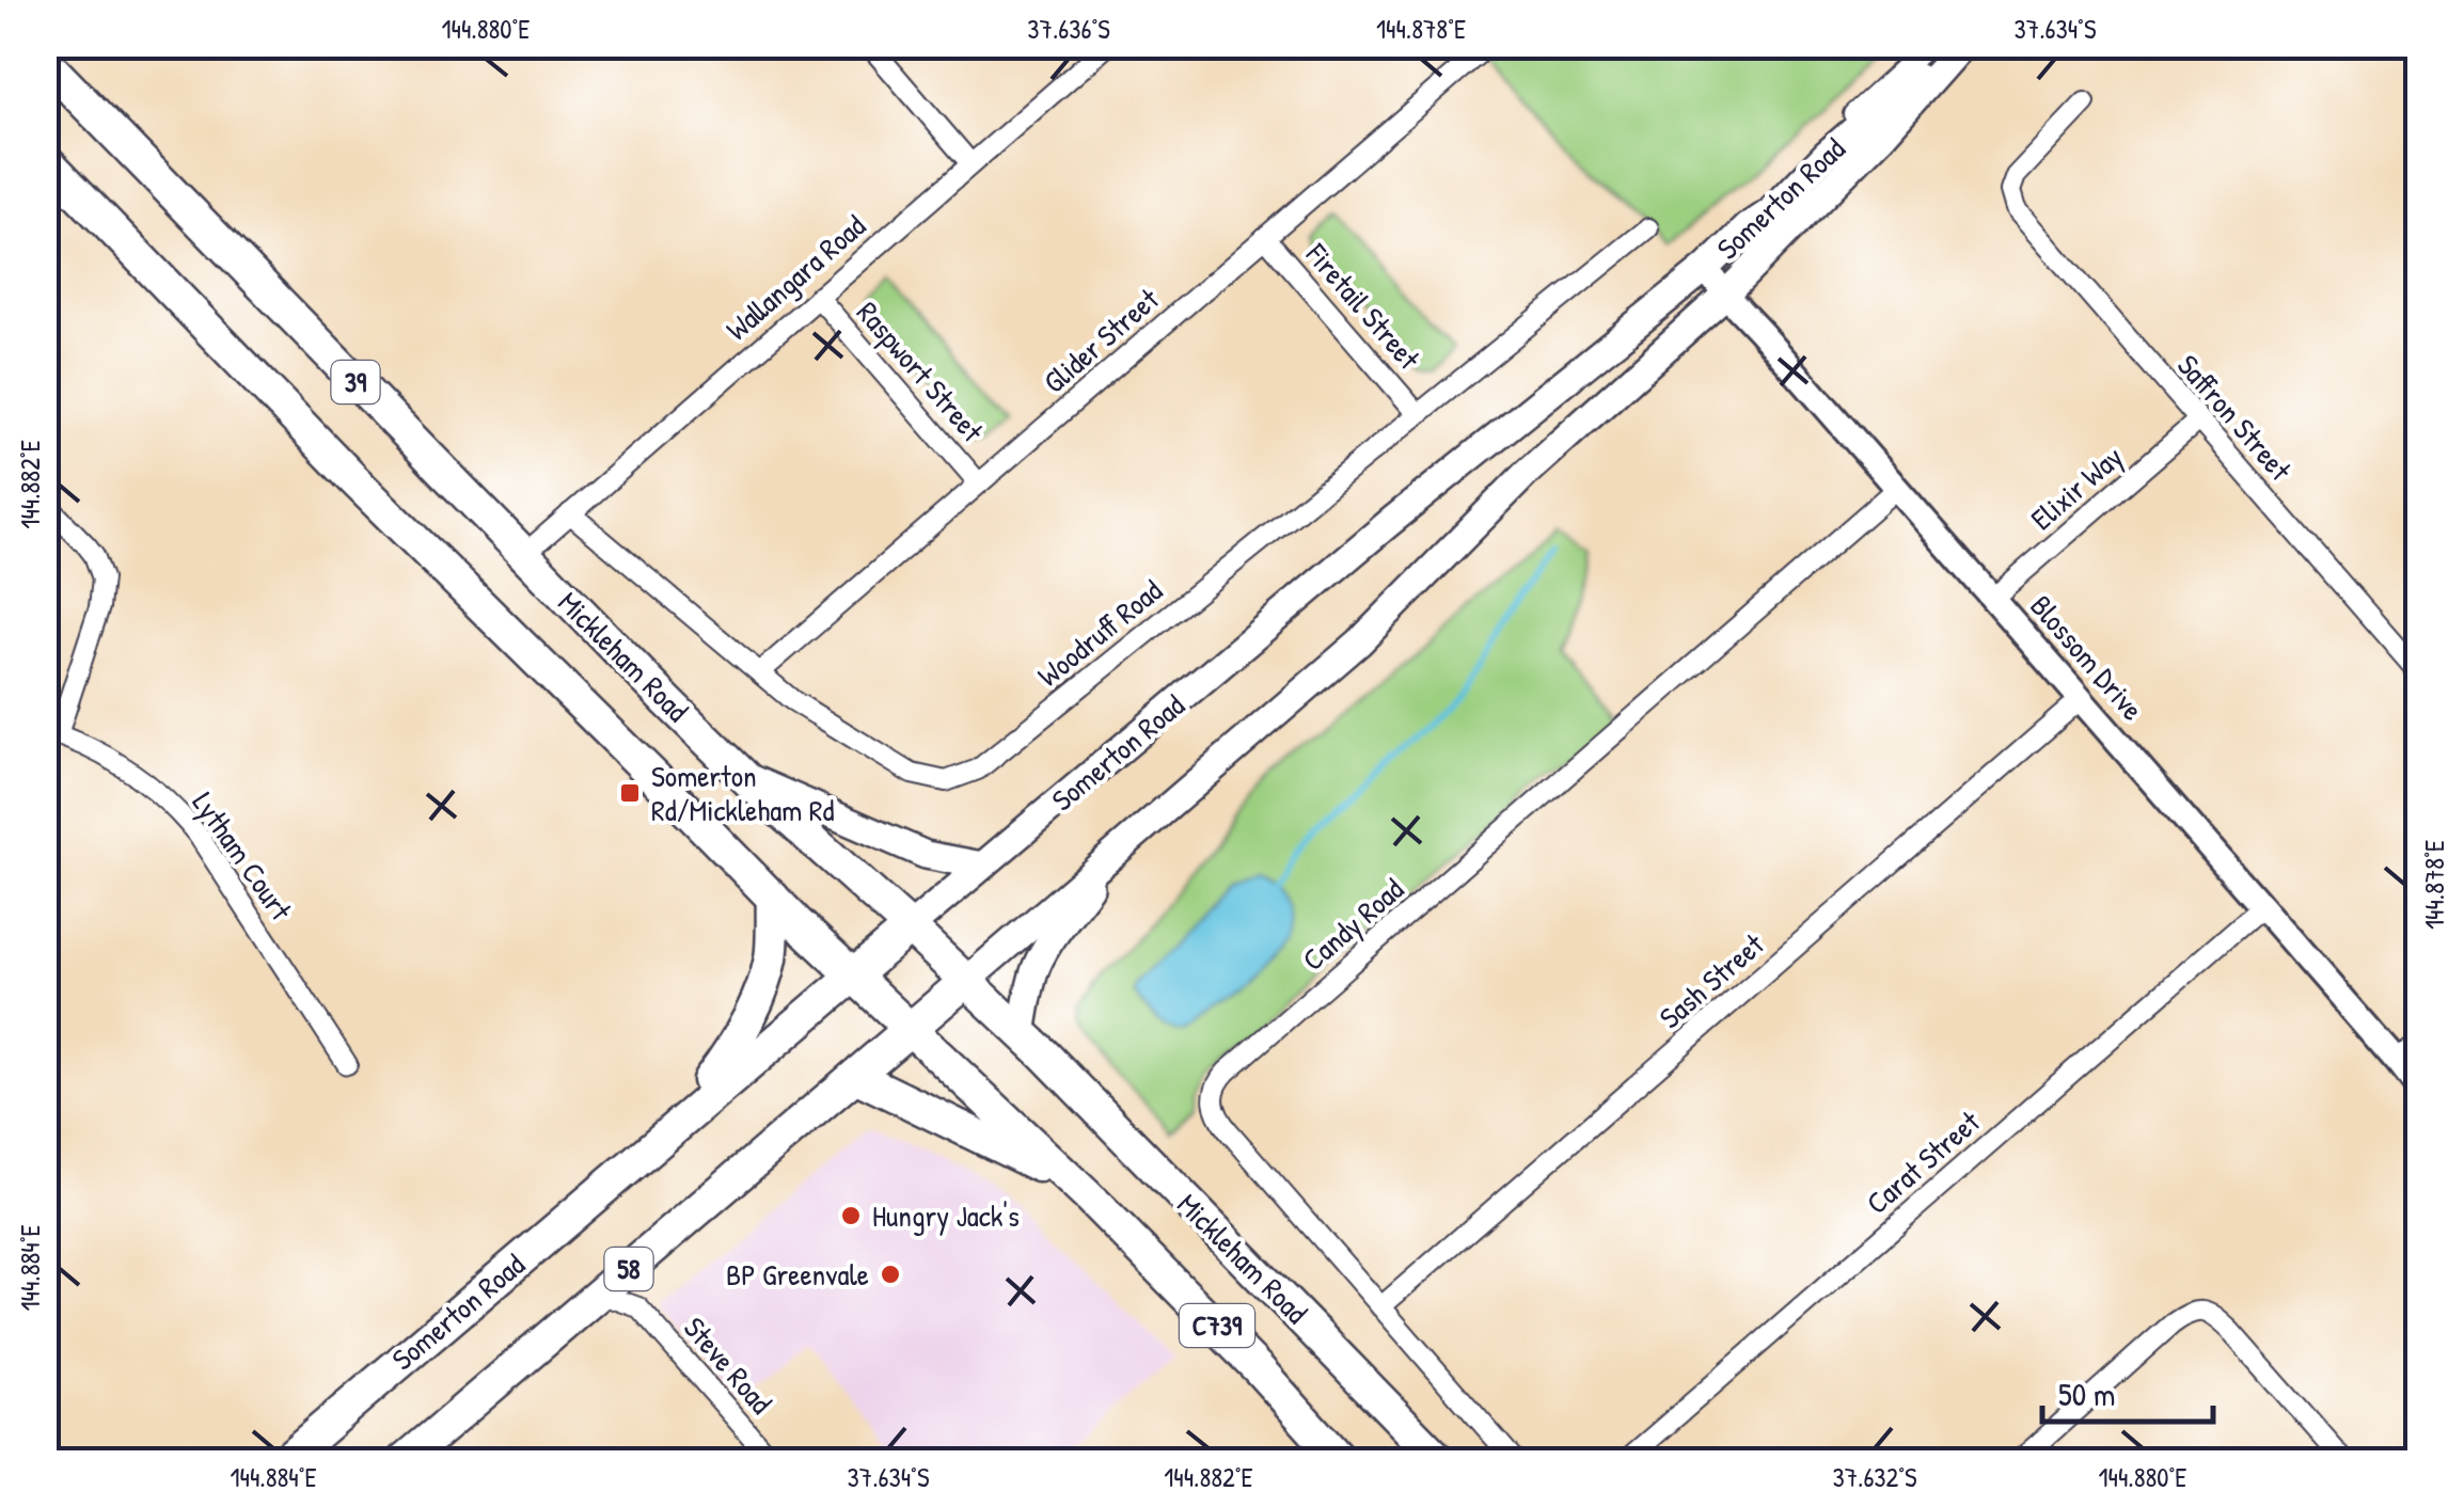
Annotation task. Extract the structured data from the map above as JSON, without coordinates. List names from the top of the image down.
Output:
{
  "streets": {
    "main road": [
      "Somerton Road",
      "39",
      "Mickleham Road",
      "58",
      "C739"
    ],
    "street": [
      "Wallangara Road",
      "Firetail Street",
      "Glider Street",
      "Raspwort Street",
      "Saffron Street",
      "Elixir Way",
      "Woodruff Road",
      "Blossom Drive",
      "Lytham Court",
      "Candy Road",
      "Sash Street",
      "Carat Street",
      "Steve Road"
    ]
  },
  "crossings": [
    ["Somerton Road", "39"],
    ["Somerton Road", "Mickleham Road"],
    ["Somerton Road", "Blossom Drive"],
    ["Somerton Road", "C739"],
    ["Wallangara Road", "Raspwort Street"],
    ["Wallangara Road", "Woodruff Road"],
    ["Wallangara Road", "Mickleham Road"],
    ["Firetail Street", "Glider Street"],
    ["Firetail Street", "Woodruff Road"],
    ["Glider Street", "Raspwort Street"],
    ["Glider Street", "Woodruff Road"],
    ["39", "C739"],
    ["Saffron Street", "Elixir Way"],
    ["Elixir Way", "Blossom Drive"],
    ["Blossom Drive", "Candy Road"],
    ["Blossom Drive", "Sash Street"],
    ["Blossom Drive", "Carat Street"],
    ["Candy Road", "Sash Street"]
  ],
  "places": {
    "transit": ["Somerton Rd/Mickleham Rd"],
    "other": ["Hungry Jack's", "BP Greenvale"]
  },
  "scale_bar": "50 m",
  "coordinates": [
    "144.880°E",
    "37.636°S",
    "144.878°E",
    "37.634°S",
    "144.882°E",
    "144.884°E",
    "37.632°S"
  ]
}
